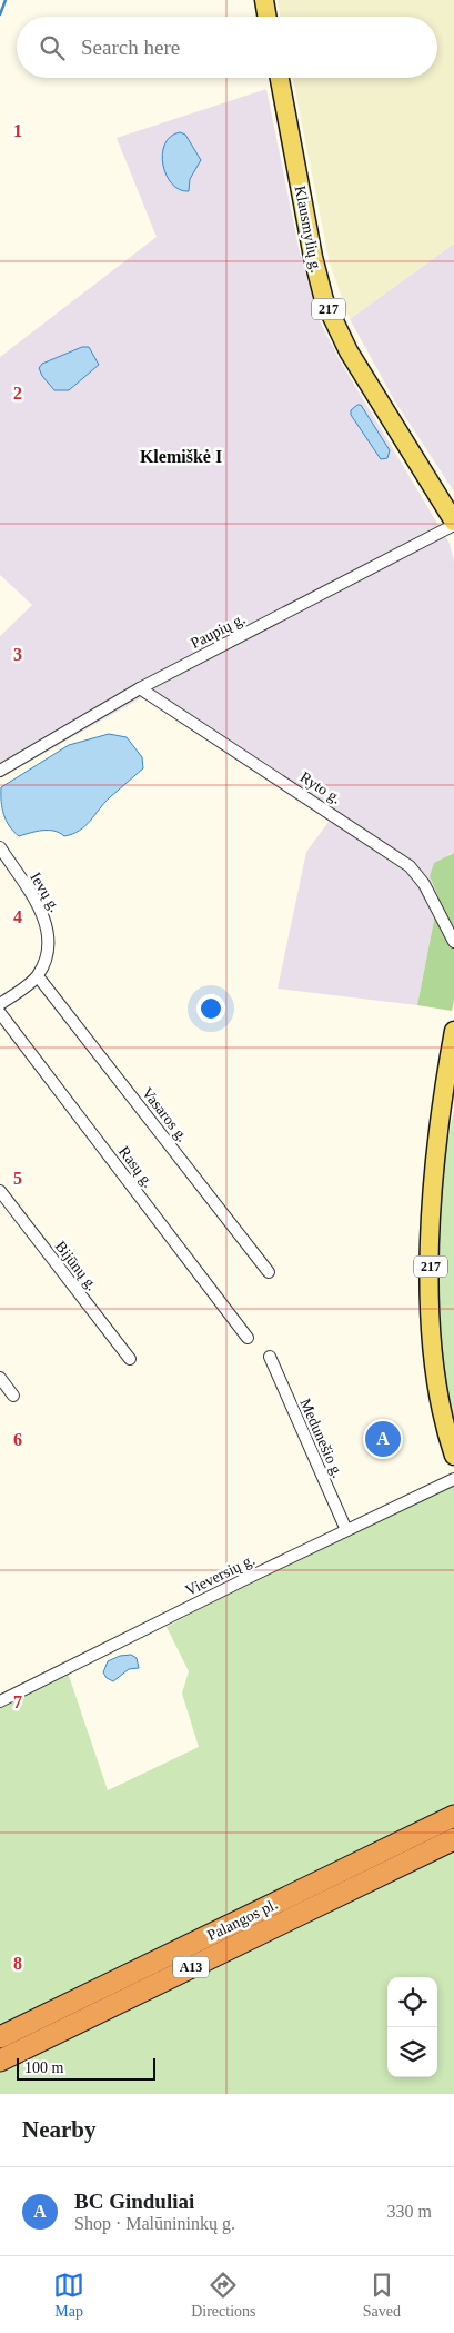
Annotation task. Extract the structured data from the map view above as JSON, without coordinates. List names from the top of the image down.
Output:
{
  "streets": {
    "highway": ["Palangos pl.", "A13"],
    "main road": ["Klausmylių g.", "217"],
    "street": [
      "Paupių g.",
      "Ryto g.",
      "Ievų g.",
      "Vasaros g.",
      "Rasų g.",
      "Bijūnų g.",
      "Medunešio g.",
      "Vieversių g."
    ]
  },
  "crossings": [
    ["Klausmylių g.", "Paupių g."],
    ["Paupių g.", "Ryto g."],
    ["Ievų g.", "Vasaros g."],
    ["Medunešio g.", "Vieversių g."]
  ],
  "districts": ["Klemiškė I"],
  "scale_bar": "100 m",
  "page": {
    "search": "Search here",
    "pins": "A",
    "scale": "100 m",
    "heading": "Nearby",
    "list": [
      {
        "mark": "A",
        "name": "BC Ginduliai",
        "note": "Shop · Malūnininkų g.",
        "value": "330 m"
      }
    ],
    "nav": ["Map", "Directions", "Saved"]
  },
  "grid": {
    "rows": [
      "1",
      "2",
      "3",
      "4",
      "5",
      "6",
      "7",
      "8"
    ]
  }
}
